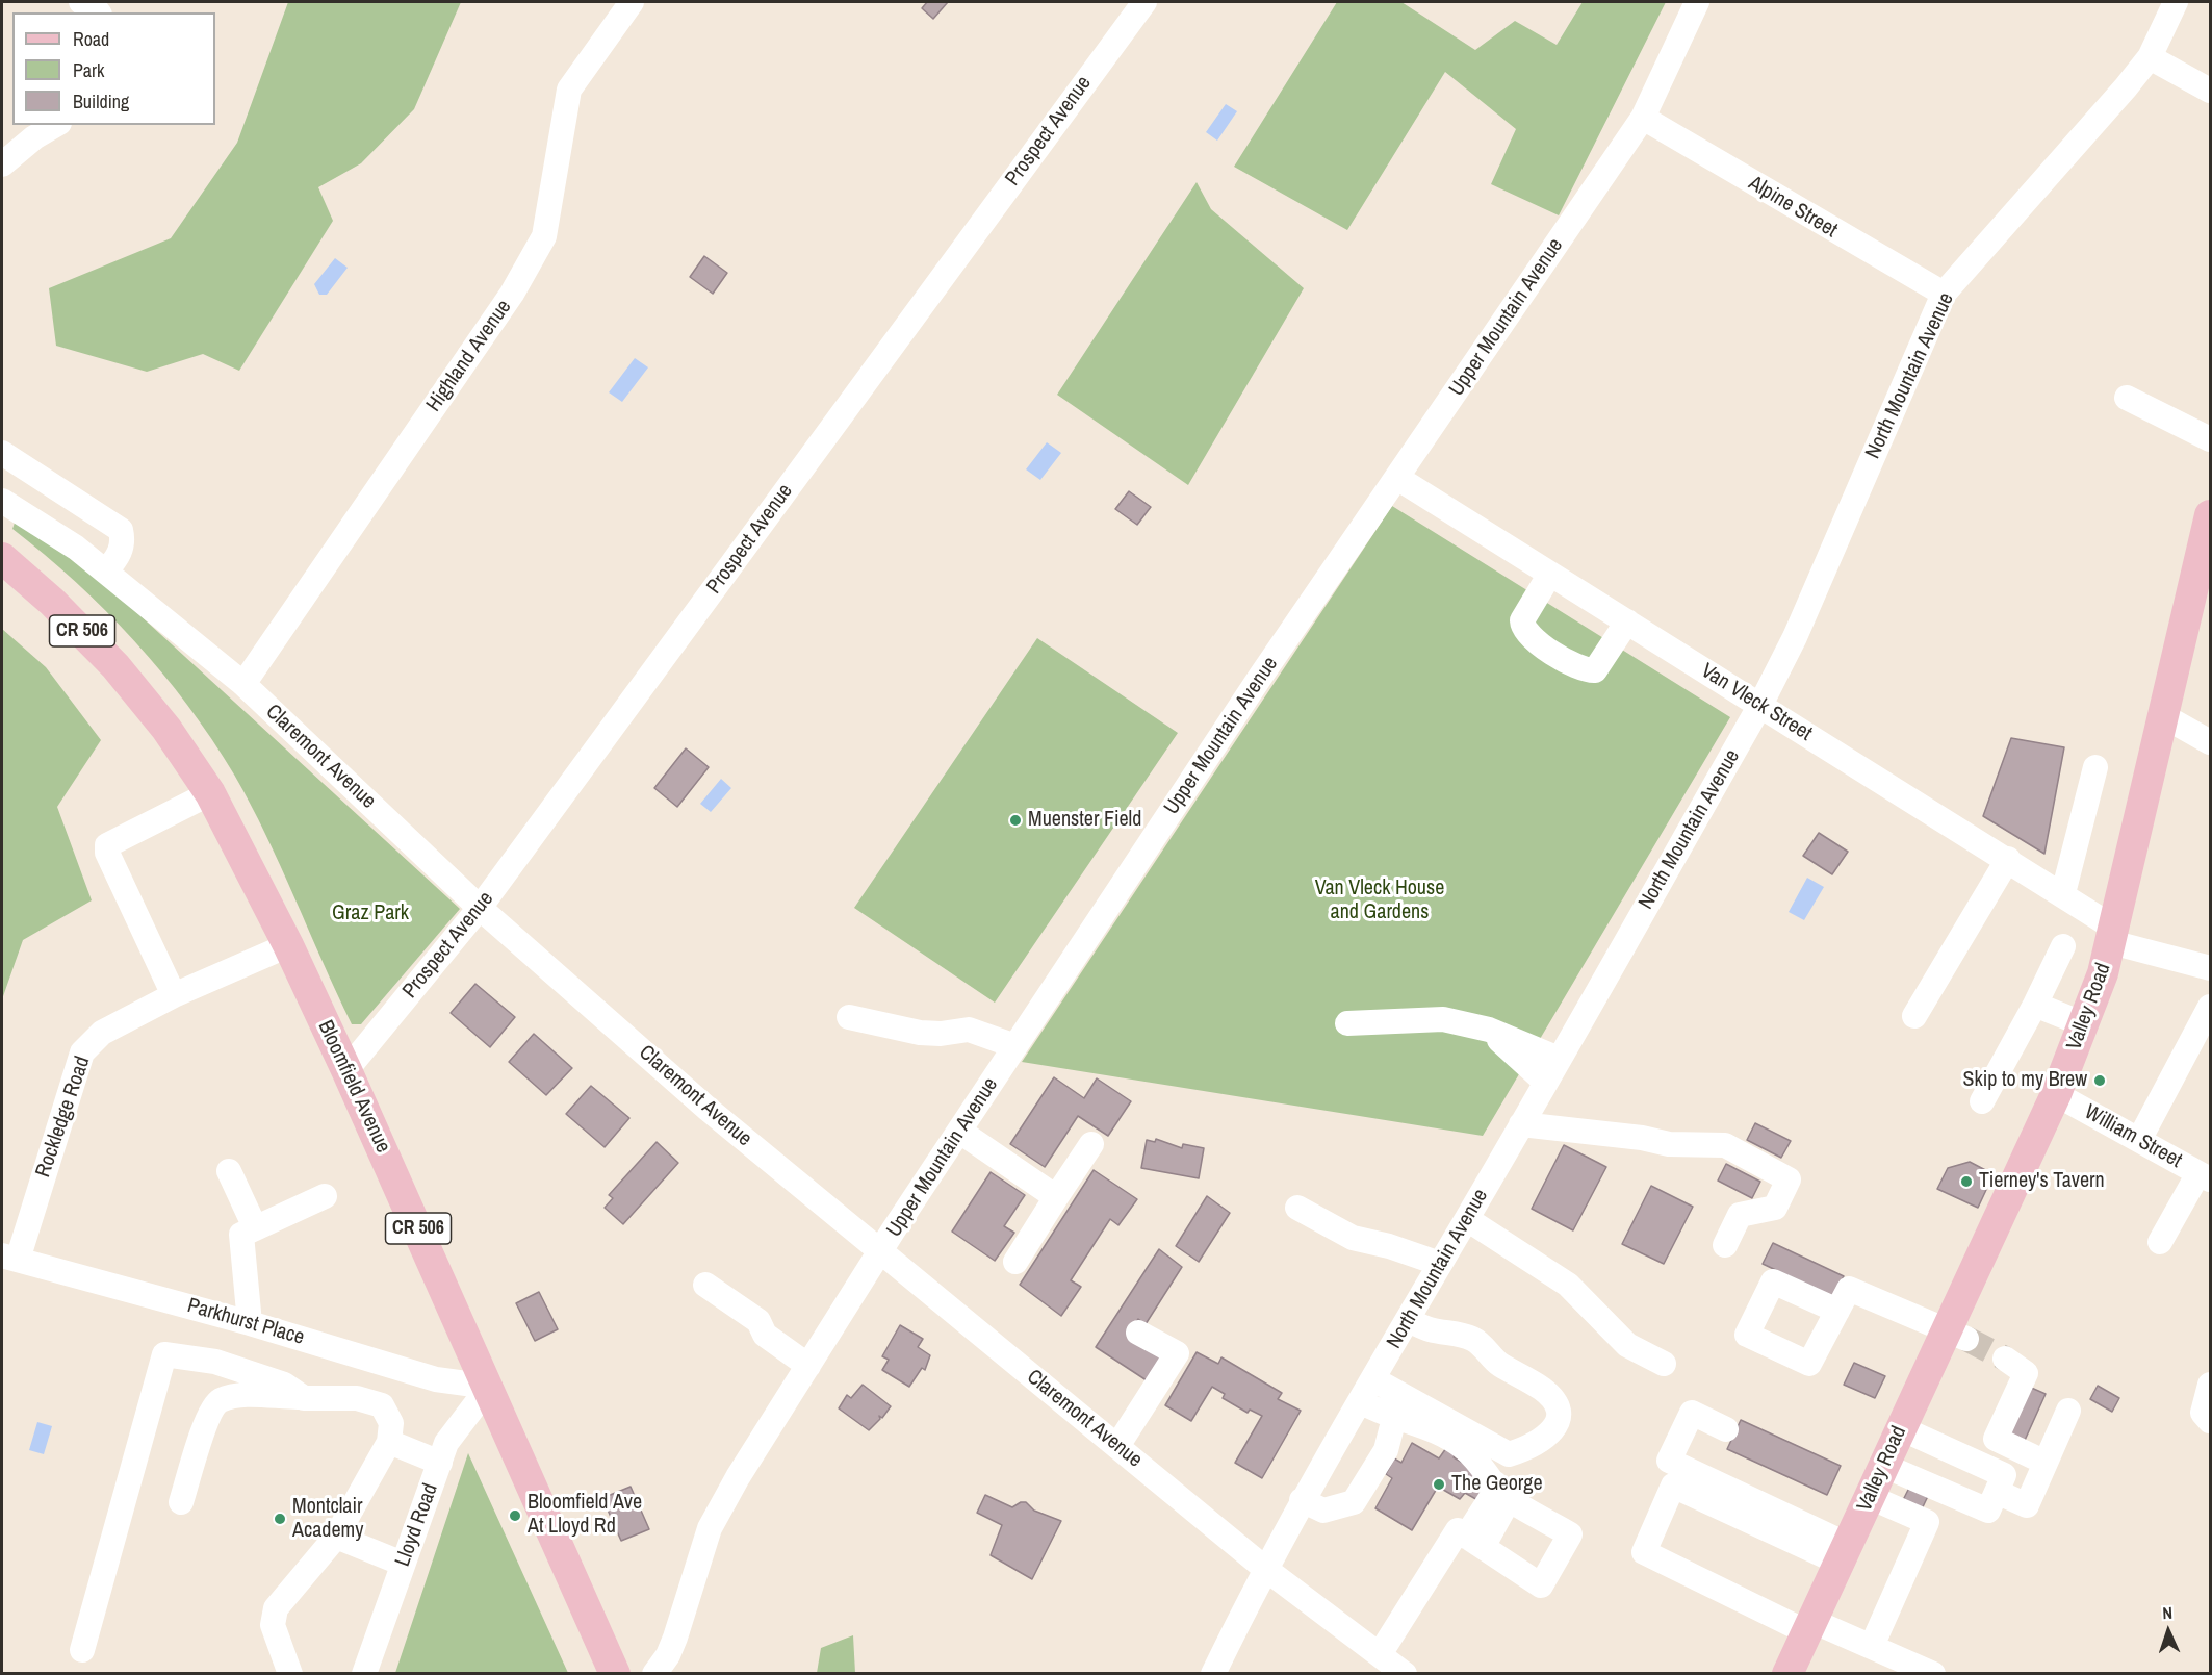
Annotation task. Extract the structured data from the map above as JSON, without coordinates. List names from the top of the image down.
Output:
{
  "streets": {
    "main road": ["CR 506", "Valley Road", "Bloomfield Avenue"],
    "street": [
      "Prospect Avenue",
      "Alpine Street",
      "Upper Mountain Avenue",
      "Highland Avenue",
      "North Mountain Avenue",
      "Van Vleck Street",
      "Claremont Avenue",
      "Rockledge Road",
      "William Street",
      "Parkhurst Place",
      "Lloyd Road"
    ]
  },
  "crossings": [
    ["Prospect Avenue", "Claremont Avenue"],
    ["Prospect Avenue", "Bloomfield Avenue"],
    ["Alpine Street", "Upper Mountain Avenue"],
    ["Alpine Street", "North Mountain Avenue"],
    ["Upper Mountain Avenue", "Van Vleck Street"],
    ["Upper Mountain Avenue", "Claremont Avenue"],
    ["Highland Avenue", "Claremont Avenue"],
    ["North Mountain Avenue", "Van Vleck Street"],
    ["North Mountain Avenue", "Claremont Avenue"],
    ["Van Vleck Street", "Valley Road"],
    ["Valley Road", "William Street"],
    ["Bloomfield Avenue", "Rockledge Road"],
    ["Bloomfield Avenue", "Parkhurst Place"],
    ["Bloomfield Avenue", "Lloyd Road"],
    ["Rockledge Road", "Parkhurst Place"],
    ["Parkhurst Place", "Lloyd Road"]
  ],
  "parks": ["Van Vleck House and Gardens", "Graz Park"],
  "places": [
    "Muenster Field",
    "Skip to my Brew",
    "Tierney's Tavern",
    "The George",
    "Bloomfield Ave At Lloyd Rd",
    "Montclair Academy"
  ],
  "legend": ["Road", "Park", "Building"],
  "north": "top"
}
